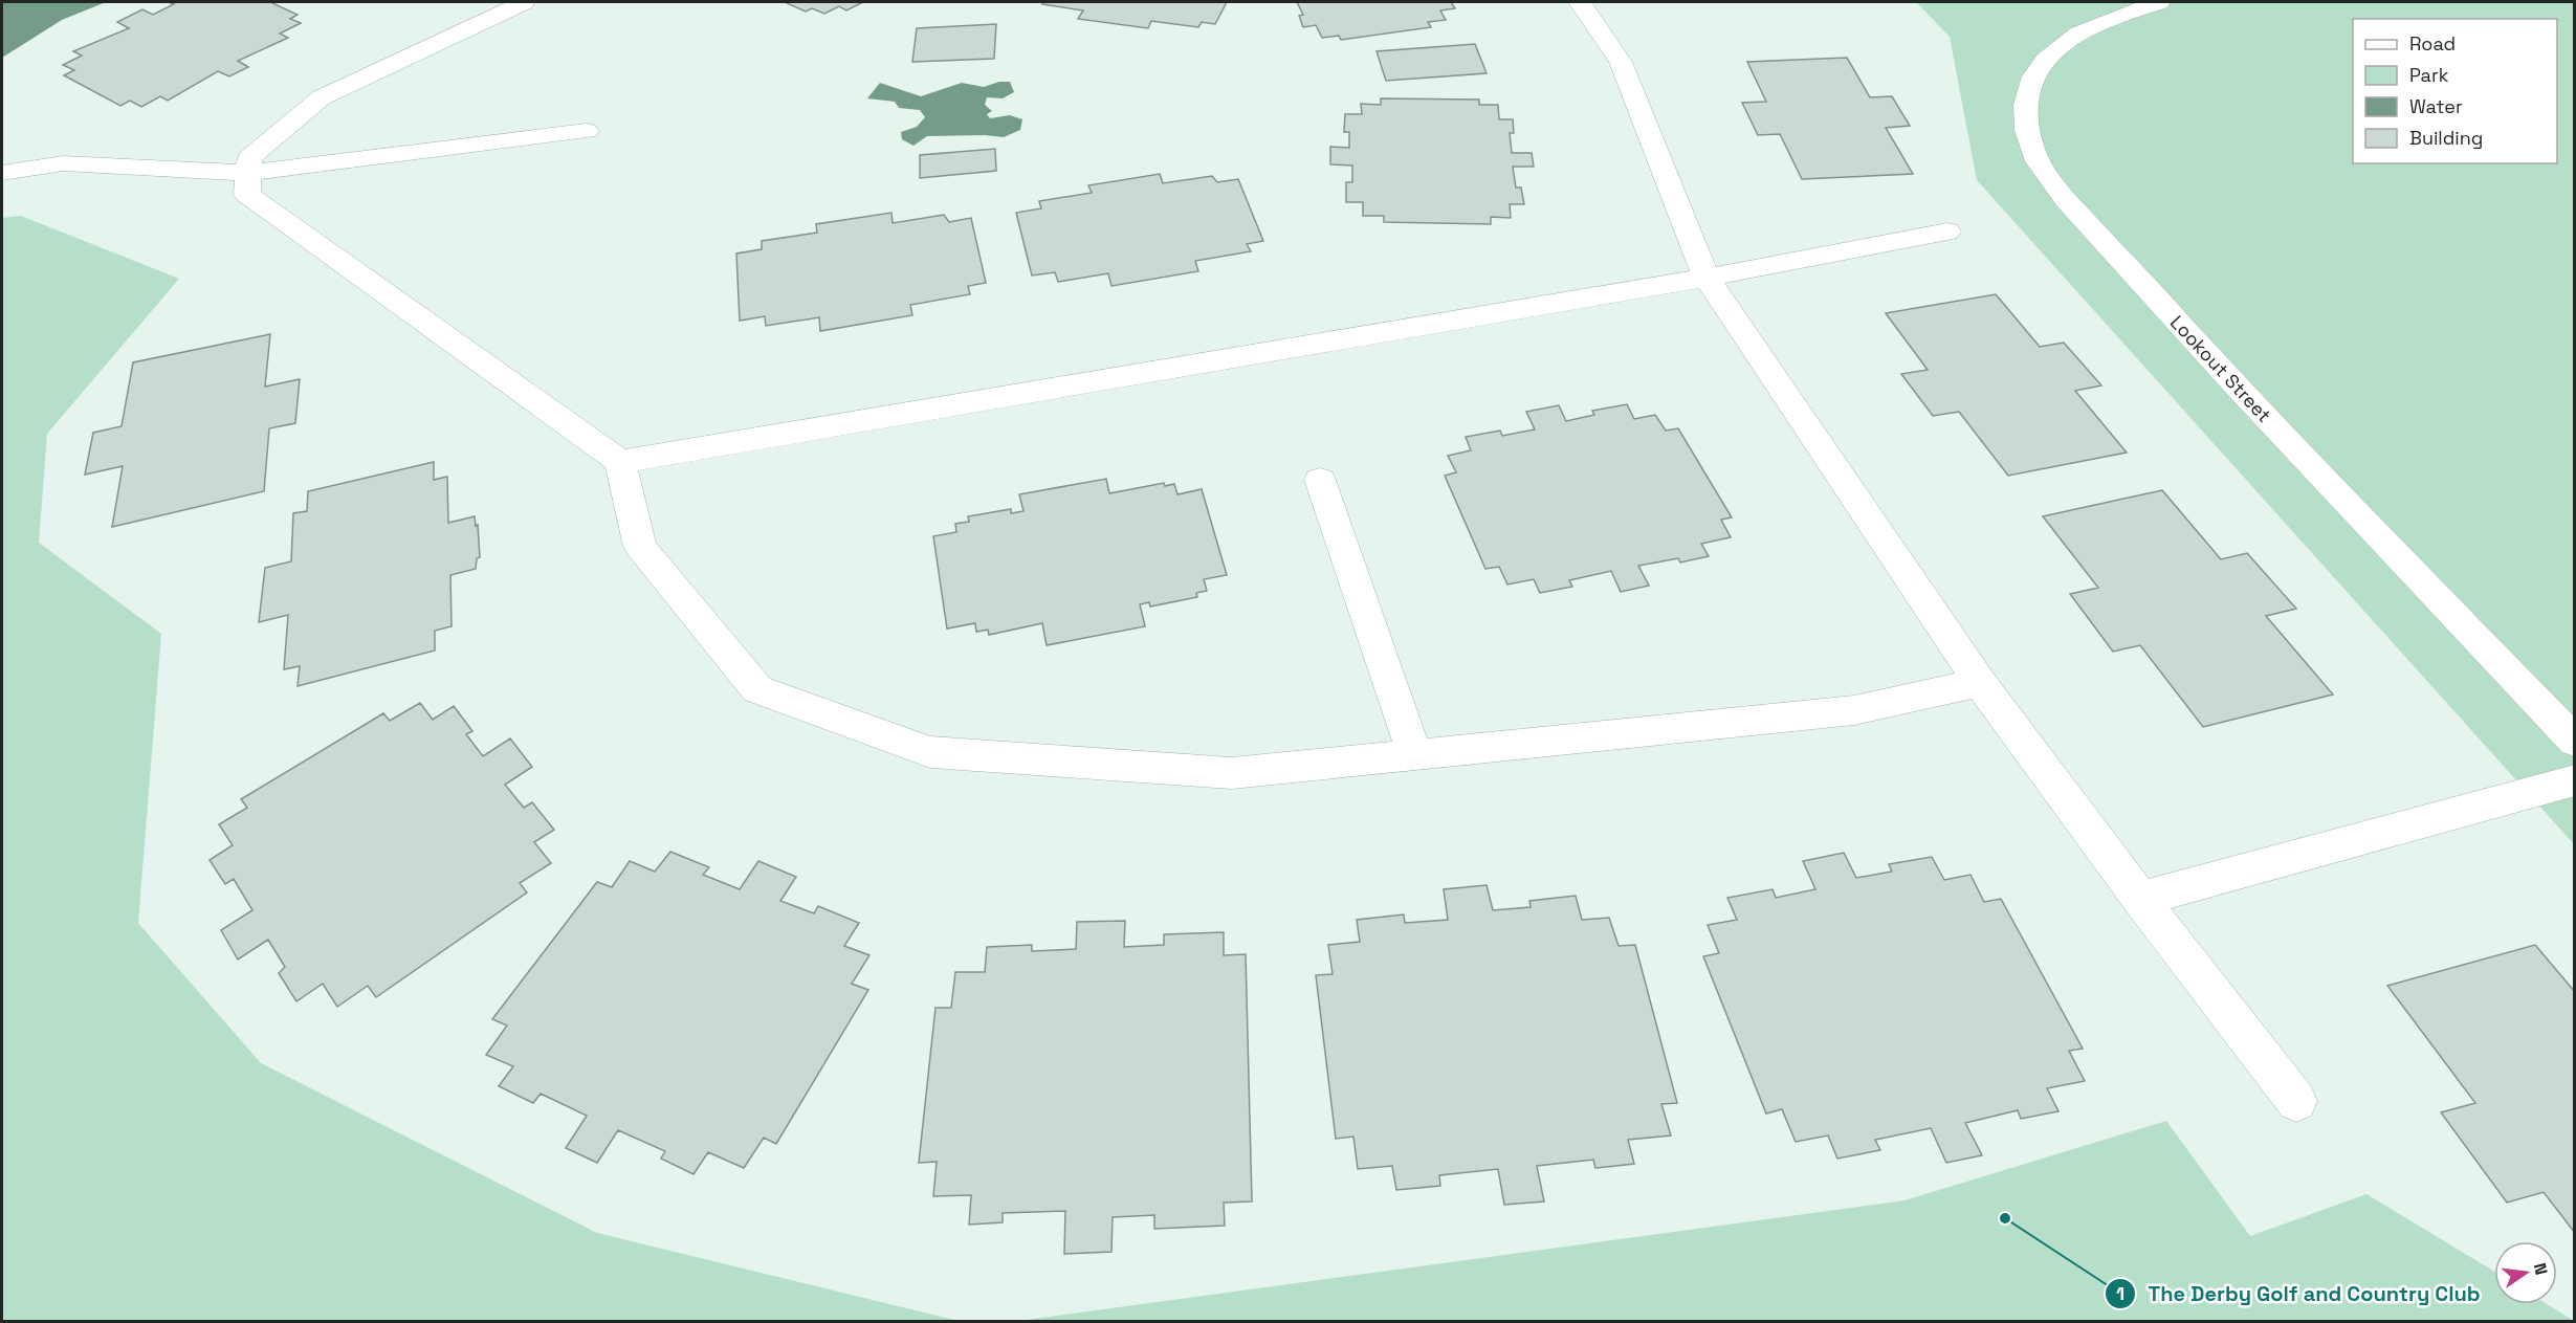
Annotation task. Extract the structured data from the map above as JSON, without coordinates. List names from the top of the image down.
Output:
{
  "streets": {
    "street": ["Lookout Street"]
  },
  "places": ["The Derby Golf and Country Club"],
  "legend": [
    "Road",
    "Park",
    "Water",
    "Building"
  ],
  "north": "right"
}
